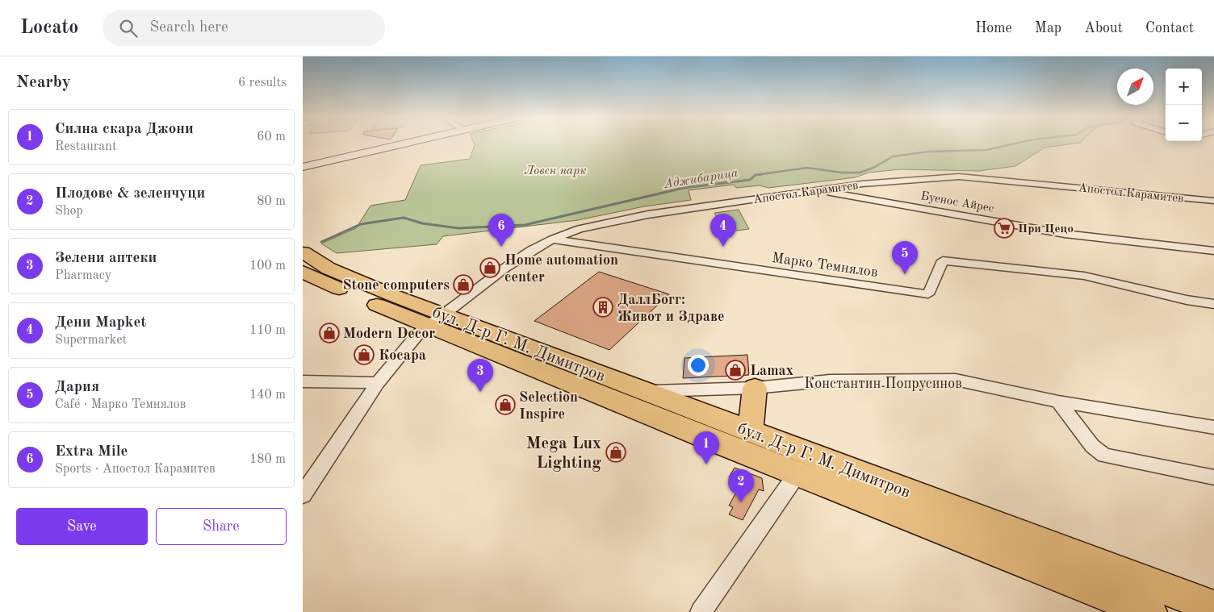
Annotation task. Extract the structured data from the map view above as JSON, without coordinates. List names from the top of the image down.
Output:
{
  "streets": {
    "main road": ["бул. Д-р Г. М. Димитров"],
    "street": [
      "Апостол Карамитев",
      "Буенос Айрес",
      "Марко Темнялов",
      "Константин Попрусинов"
    ]
  },
  "crossings": [
    ["Апостол Карамитев", "Буенос Айрес"],
    ["Апостол Карамитев", "Марко Темнялов"],
    ["Апостол Карамитев", "бул. Д-р Г. М. Димитров"],
    ["бул. Д-р Г. М. Димитров", "Константин Попрусинов"]
  ],
  "water": ["Аджибарица"],
  "parks": ["Ловен парк"],
  "places": {
    "supermarket": ["При Цецо"],
    "shop": [
      "Home automation center",
      "Stone computers",
      "Modern Decor",
      "Косара",
      "Lamax",
      "Selection Inspire",
      "Mega Lux Lighting"
    ],
    "building": ["ДаллБогг: Живот и Здраве"]
  },
  "north": "top right",
  "page": {
    "header": "Locato",
    "search": "Search here",
    "nav": [
      "Home",
      "Map",
      "About",
      "Contact"
    ],
    "heading": ["Nearby", "6 results"],
    "map_buttons": ["+", "−"],
    "list": [
      {
        "mark": "1",
        "name": "Силна скара Джони",
        "note": "Restaurant",
        "value": "60 m"
      },
      {
        "mark": "2",
        "name": "Плодове & зеленчуци",
        "note": "Shop",
        "value": "80 m"
      },
      {
        "mark": "3",
        "name": "Зелени аптеки",
        "note": "Pharmacy",
        "value": "100 m"
      },
      {
        "mark": "4",
        "name": "Дени Mapket",
        "note": "Supermarket",
        "value": "110 m"
      },
      {
        "mark": "5",
        "name": "Дария",
        "note": "Café · Марко Темнялов",
        "value": "140 m"
      },
      {
        "mark": "6",
        "name": "Extra Mile",
        "note": "Sports · Апостол Карамитев",
        "value": "180 m"
      }
    ],
    "pins": [
      "4",
      "6",
      "5",
      "3",
      "1",
      "2"
    ],
    "buttons": ["Save", "Share"]
  }
}
